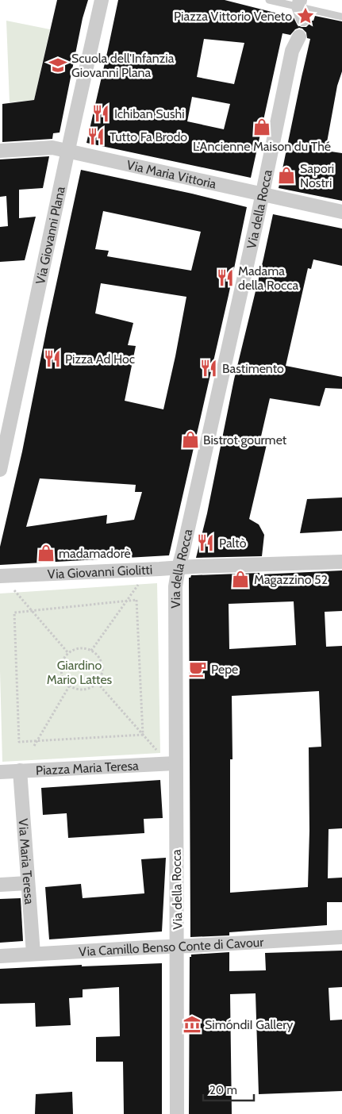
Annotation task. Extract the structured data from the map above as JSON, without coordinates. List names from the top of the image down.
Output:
{
  "streets": {
    "street": [
      "Via Maria Vittoria",
      "Via della Rocca",
      "Via Giovanni Plana",
      "Via Giovanni Giolitti",
      "Piazza Maria Teresa",
      "Via Maria Teresa",
      "Via Camillo Benso Conte di Cavour"
    ]
  },
  "crossings": [
    ["Via Maria Vittoria", "Via della Rocca"],
    ["Via Maria Vittoria", "Via Giovanni Plana"],
    ["Via della Rocca", "Via Giovanni Giolitti"],
    ["Via della Rocca", "Piazza Maria Teresa"],
    ["Via della Rocca", "Via Camillo Benso Conte di Cavour"],
    ["Piazza Maria Teresa", "Via Maria Teresa"],
    ["Via Maria Teresa", "Via Camillo Benso Conte di Cavour"]
  ],
  "parks": ["Giardino Mario Lattes"],
  "places": {
    "place": ["Piazza Vittorio Veneto"],
    "school or university": ["Scuola dell'Infanzia Giovanni Plana"],
    "restaurant": [
      "Ichiban Sushi",
      "Tutto Fa Brodo",
      "Madama della Rocca",
      "Pizza Ad Hoc",
      "Bastimento",
      "Paltò"
    ],
    "shop": [
      "L'Ancienne Maison du Thé",
      "Sapori Nostri",
      "Bistrot gourmet",
      "madamadorè",
      "Magazzino 52"
    ],
    "cafe": ["Pepe"],
    "museum": ["SimóndiI Gallery"]
  },
  "scale_bar": "20 m"
}
